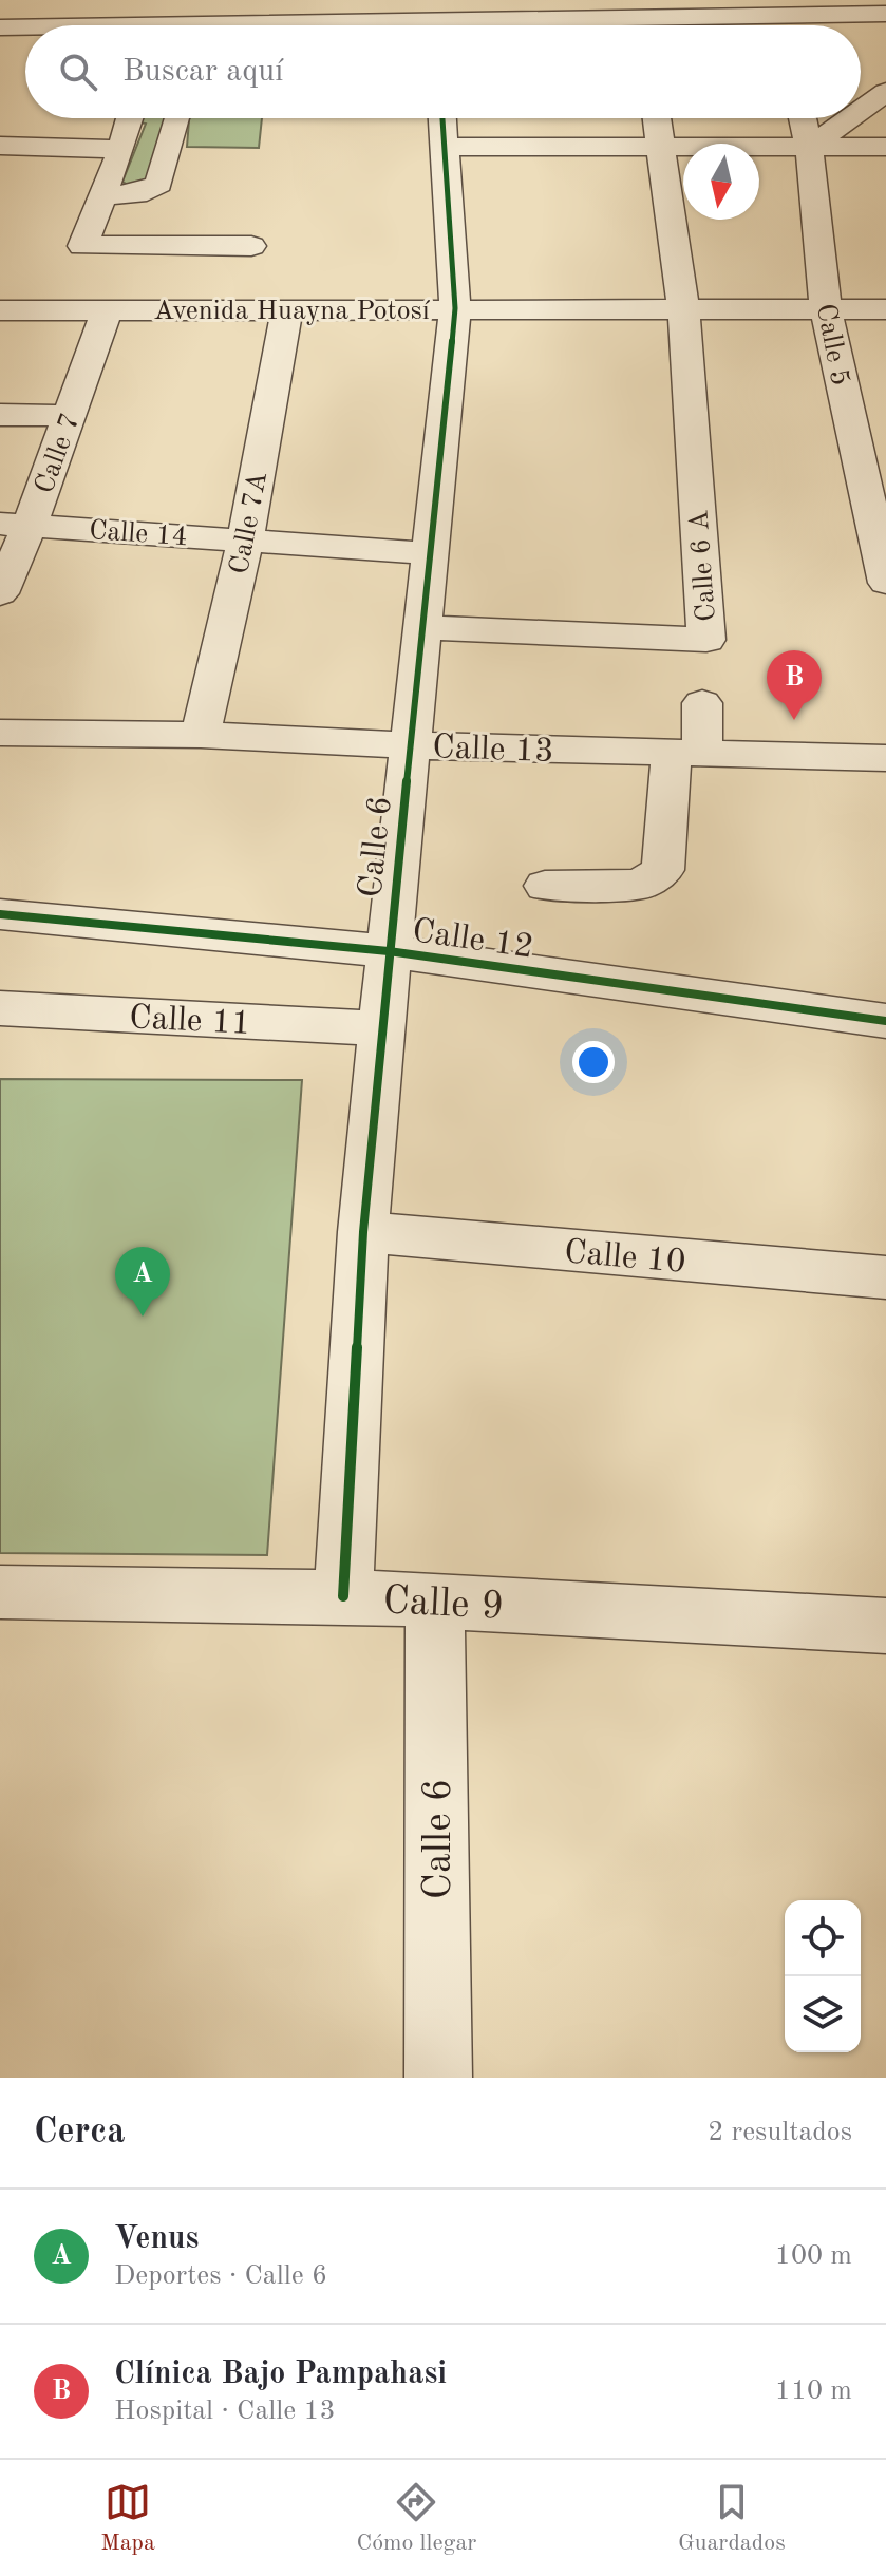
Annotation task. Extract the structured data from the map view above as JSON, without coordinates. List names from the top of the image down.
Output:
{
  "streets": {
    "street": [
      "Avenida Huayna Potosí",
      "Calle 5",
      "Calle 7",
      "Calle 7A",
      "Calle 14",
      "Calle 6 A",
      "Calle 13",
      "Calle 6",
      "Calle 12",
      "Calle 11",
      "Calle 10",
      "Calle 9"
    ]
  },
  "crossings": [
    ["Avenida Huayna Potosí", "Calle 5"],
    ["Avenida Huayna Potosí", "Calle 7"],
    ["Avenida Huayna Potosí", "Calle 7A"],
    ["Avenida Huayna Potosí", "Calle 6 A"],
    ["Avenida Huayna Potosí", "Calle 6"],
    ["Calle 7", "Calle 14"],
    ["Calle 7A", "Calle 14"],
    ["Calle 7A", "Calle 13"],
    ["Calle 14", "Calle 6"],
    ["Calle 6 A", "Calle 6"],
    ["Calle 13", "Calle 6"],
    ["Calle 6", "Calle 12"],
    ["Calle 6", "Calle 11"],
    ["Calle 6", "Calle 10"],
    ["Calle 6", "Calle 9"]
  ],
  "north": "bottom",
  "page": {
    "search": "Buscar aquí",
    "pins": ["B", "A"],
    "heading": ["Cerca", "2 resultados"],
    "list": [
      {
        "mark": "A",
        "name": "Venus",
        "note": "Deportes · Calle 6",
        "value": "100 m"
      },
      {
        "mark": "B",
        "name": "Clínica Bajo Pampahasi",
        "note": "Hospital · Calle 13",
        "value": "110 m"
      }
    ],
    "nav": ["Mapa", "Cómo llegar", "Guardados"]
  }
}
